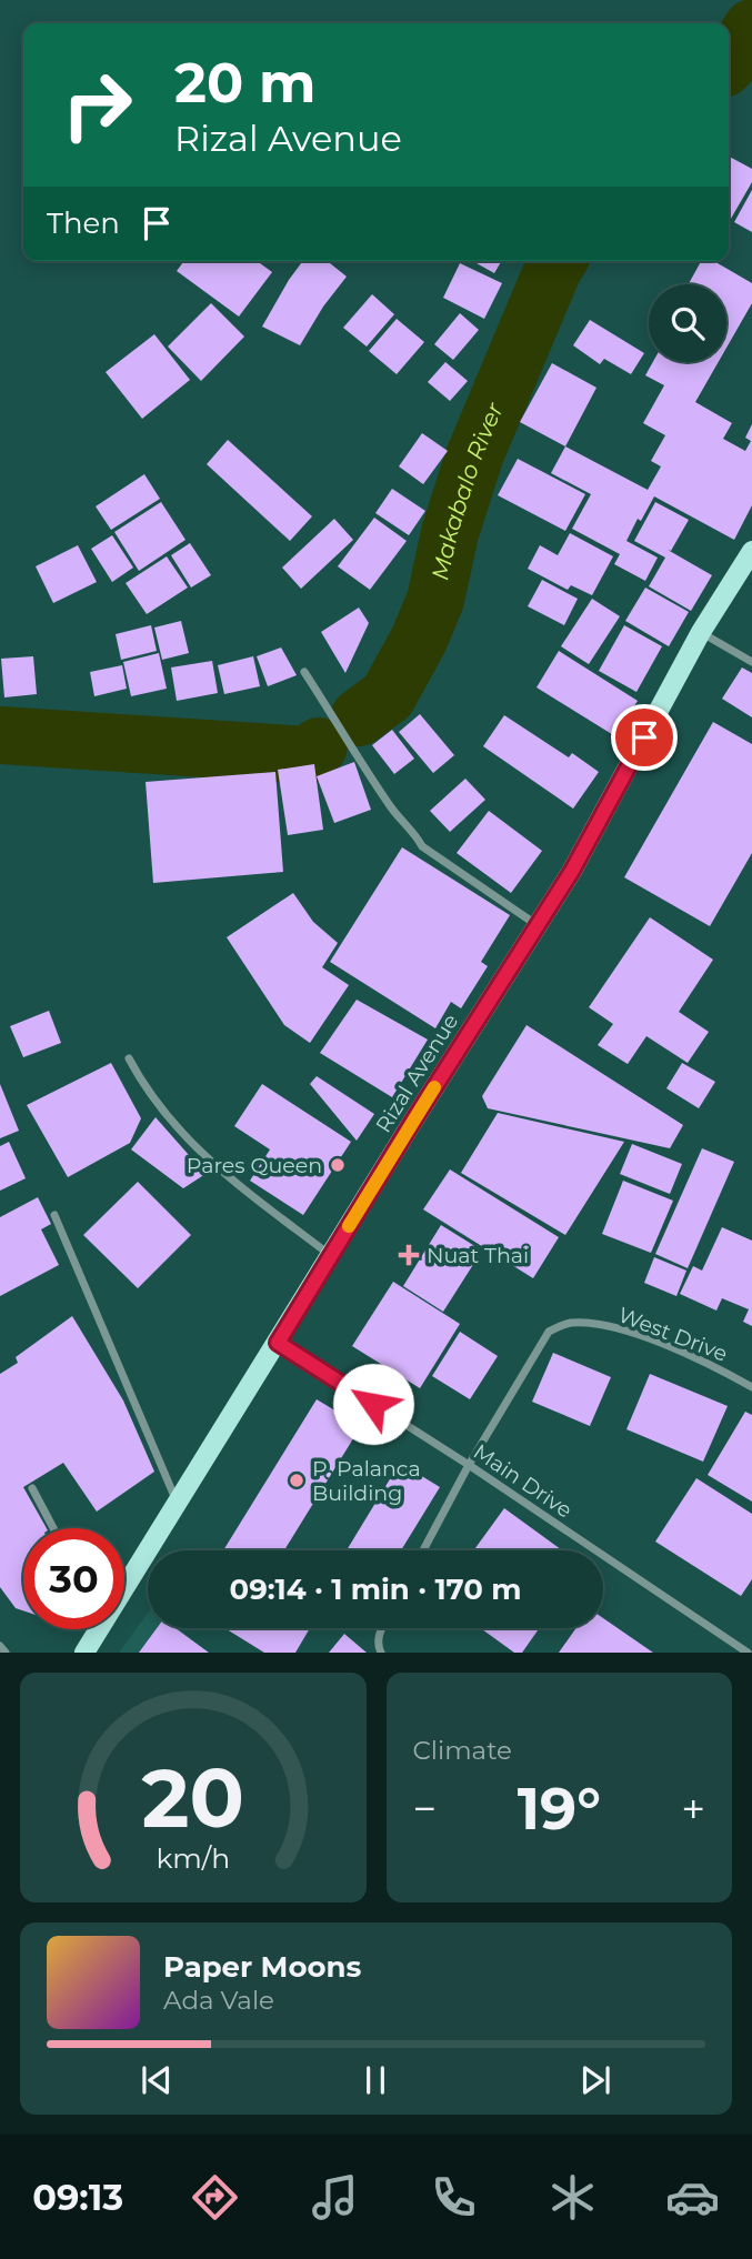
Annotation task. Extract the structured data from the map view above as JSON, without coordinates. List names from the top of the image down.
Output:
{
  "streets": {
    "main road": ["Rizal Avenue"],
    "street": ["West Drive", "Main Drive"]
  },
  "crossings": [
    ["Rizal Avenue", "Main Drive"],
    ["West Drive", "Main Drive"]
  ],
  "water": ["Makabalo River"],
  "places": {
    "other": ["Pares Queen", "P. Palanca Building"],
    "health": ["Nuat Thai"]
  },
  "page": {
    "turn": ["20 m", "Rizal Avenue"],
    "then": "Then",
    "limit": "30",
    "trip": "09:14 · 1 min · 170 m",
    "tile": "Climate",
    "heat": ["−", "19°", "+"],
    "song": ["Paper Moons", "Ada Vale"],
    "tabs": "09:13",
    "gauge": ["20", "km/h"]
  }
}
